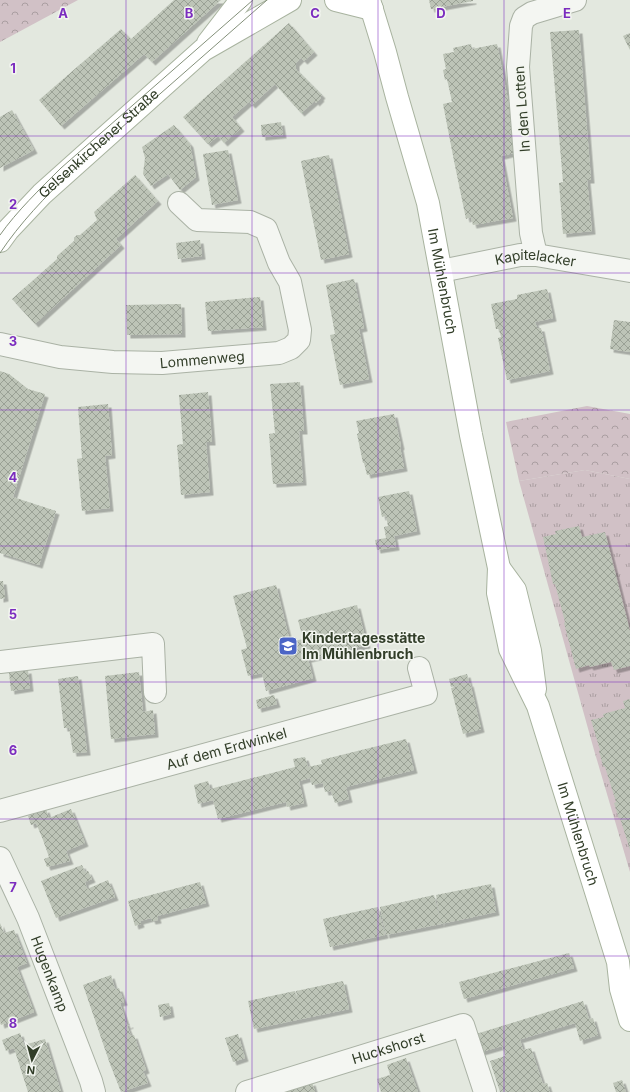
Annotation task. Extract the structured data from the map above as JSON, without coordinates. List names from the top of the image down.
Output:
{
  "streets": {
    "main road": ["Gelsenkirchener Straße", "Im Mühlenbruch"],
    "street": [
      "In den Lotten",
      "Kapitelacker",
      "Lommenweg",
      "Auf dem Erdwinkel",
      "Hugenkamp",
      "Huckshorst"
    ]
  },
  "crossings": [
    ["In den Lotten", "Kapitelacker"],
    ["Kapitelacker", "Im Mühlenbruch"]
  ],
  "places": {
    "school or university": ["Kindertagesstätte Im Mühlenbruch"]
  },
  "north": "bottom",
  "grid": {
    "columns": [
      "A",
      "B",
      "C",
      "D",
      "E"
    ],
    "rows": [
      "1",
      "2",
      "3",
      "4",
      "5",
      "6",
      "7",
      "8"
    ]
  }
}
